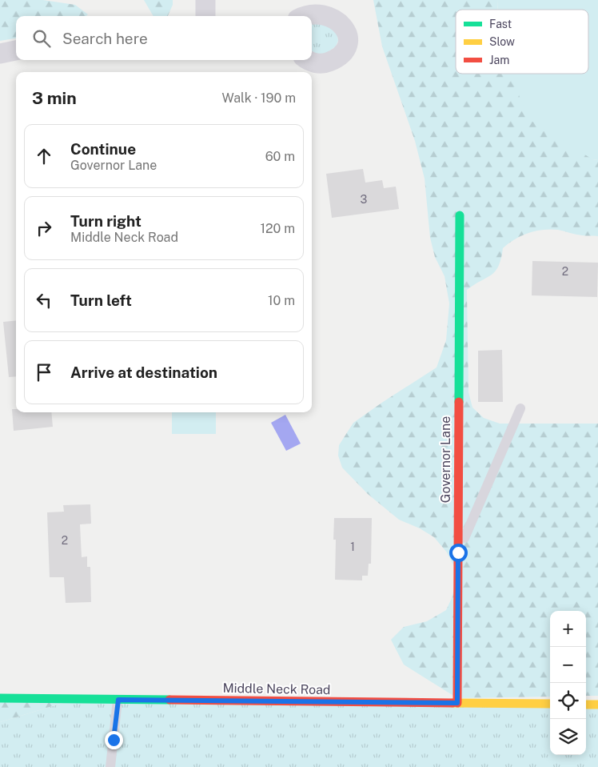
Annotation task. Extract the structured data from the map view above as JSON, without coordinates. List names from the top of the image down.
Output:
{
  "streets": {
    "main road": ["Governor Lane", "Middle Neck Road"]
  },
  "crossings": [
    ["Governor Lane", "Middle Neck Road"]
  ],
  "house_numbers": [
    "3",
    "2",
    "2",
    "1"
  ],
  "legend": ["Fast", "Slow", "Jam"],
  "page": {
    "search": "Search here",
    "heading": ["3 min", "Walk · 190 m"],
    "list": [
      ["Continue", "Governor Lane", "60 m"],
      ["Turn right", "Middle Neck Road", "120 m"],
      ["Turn left", "10 m"],
      "Arrive at destination"
    ],
    "map_buttons": ["+", "−"]
  }
}
